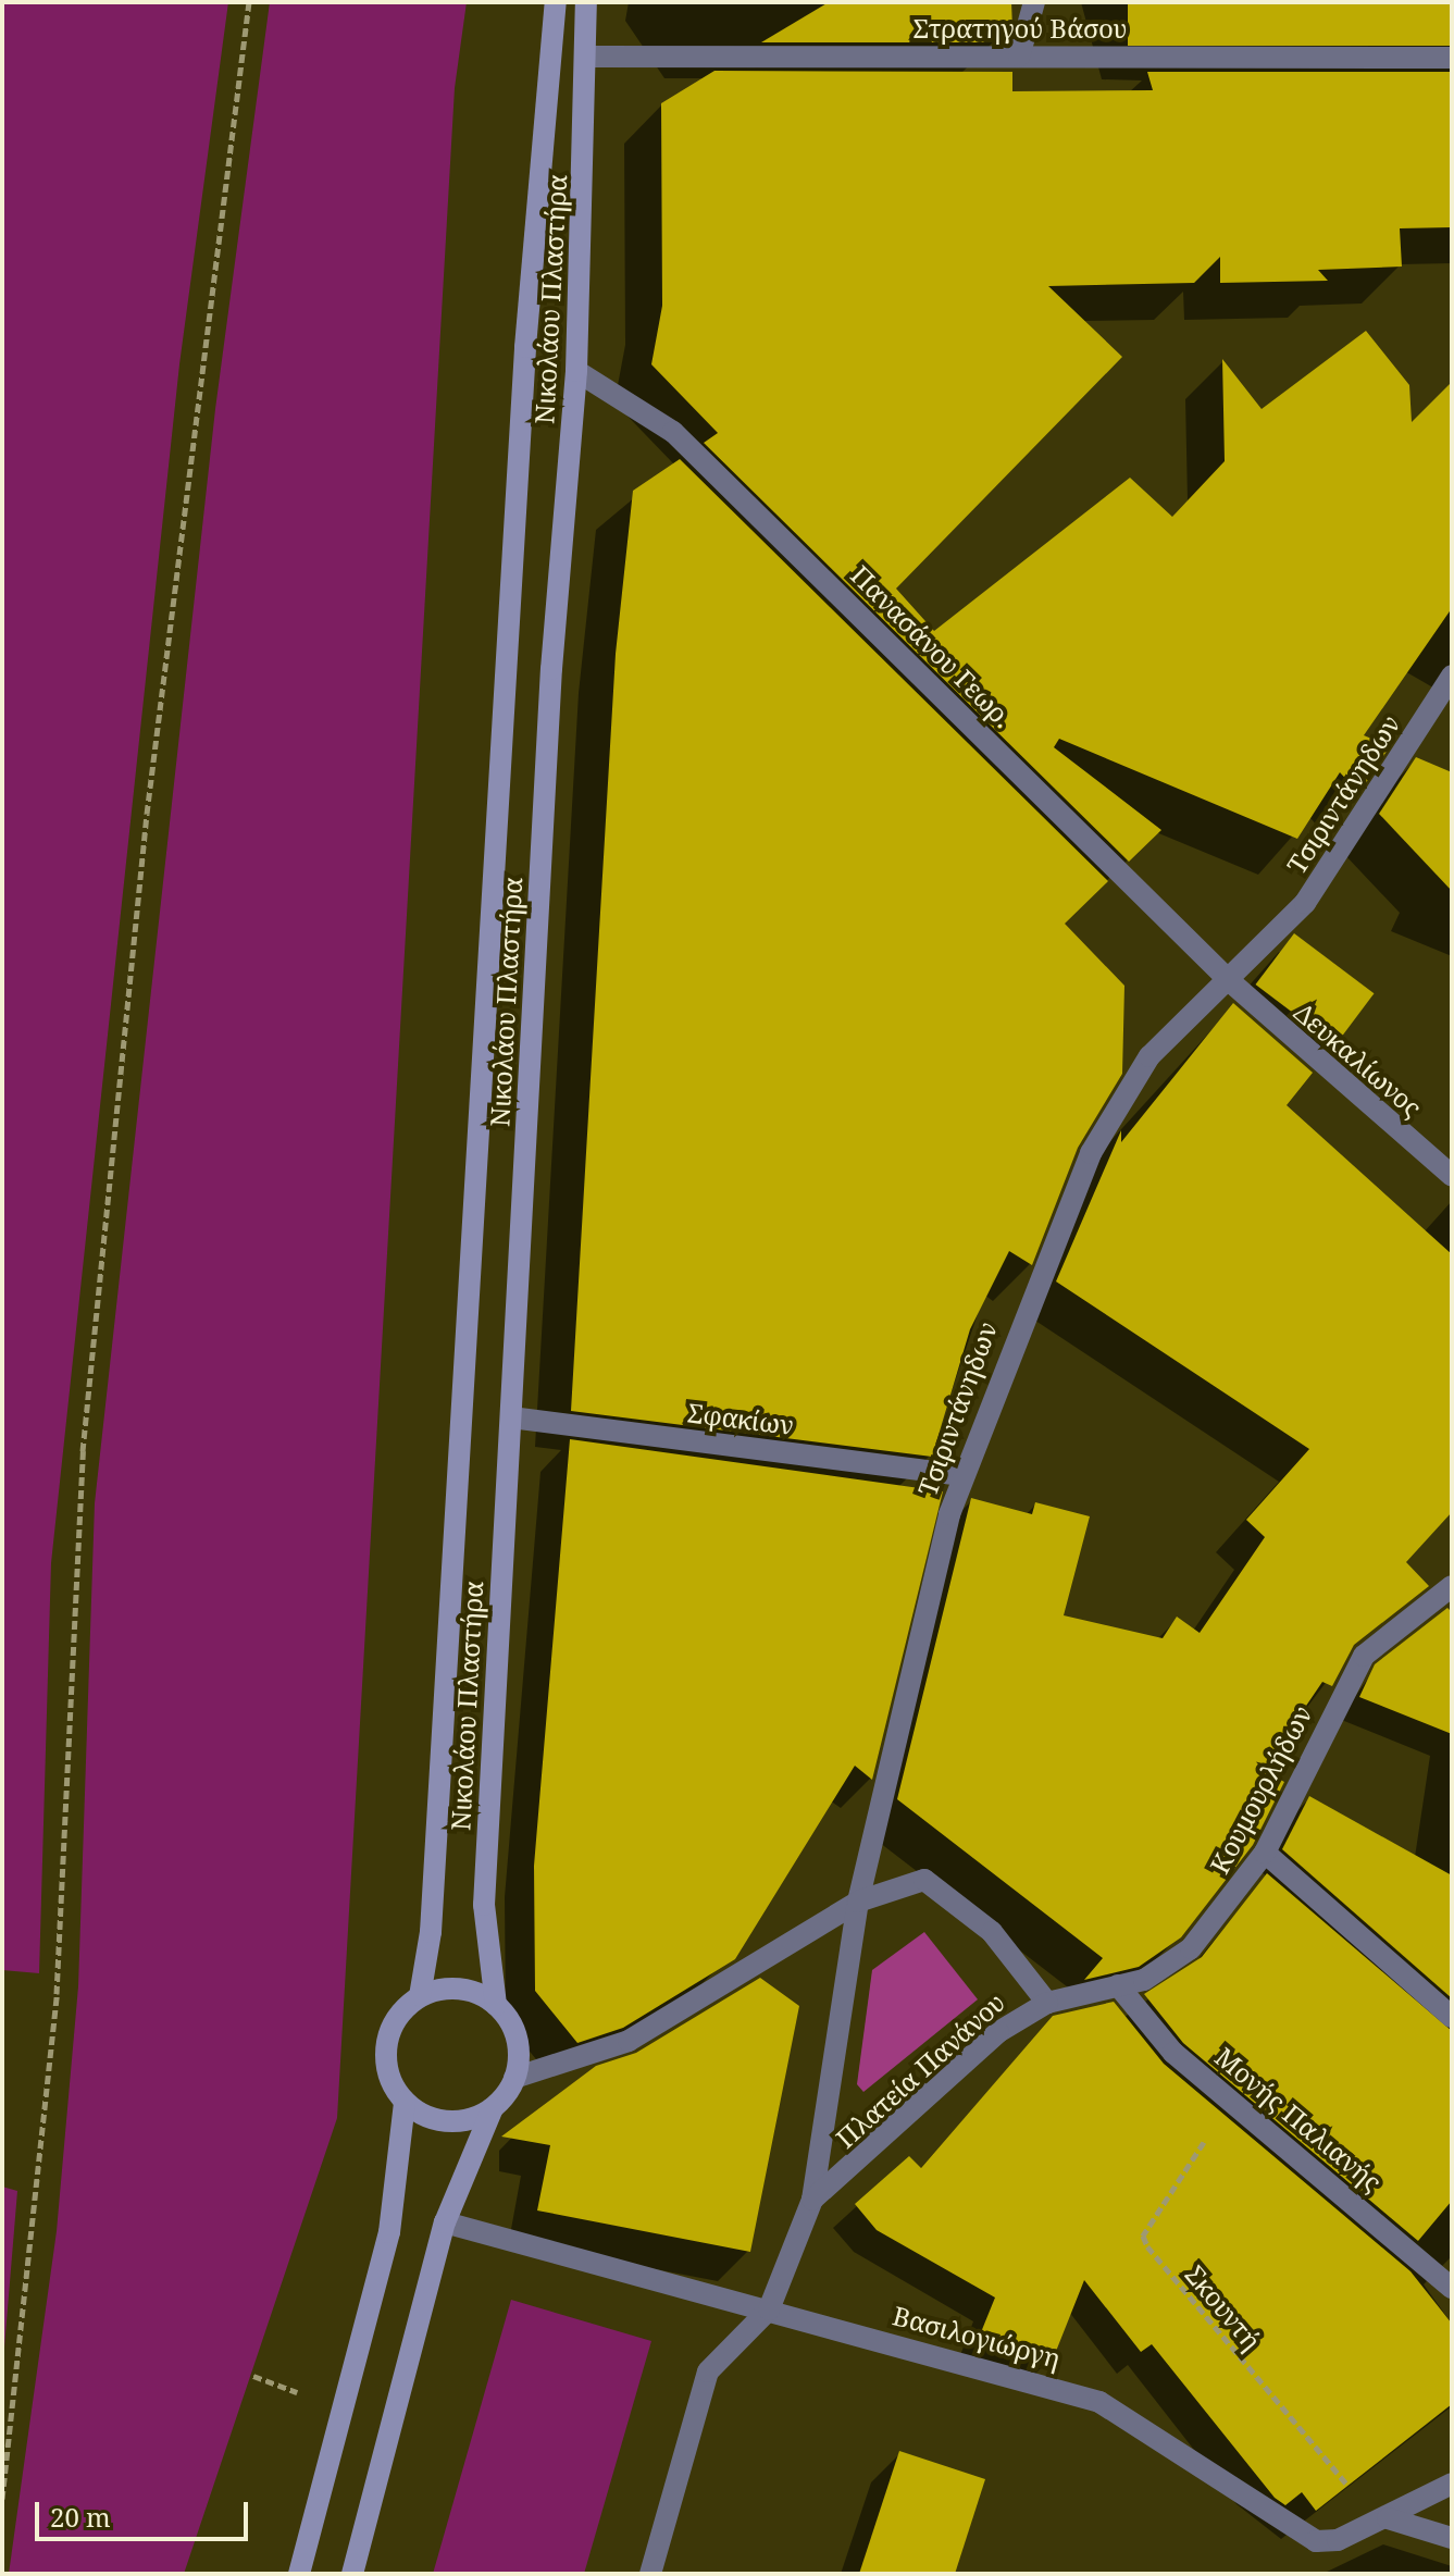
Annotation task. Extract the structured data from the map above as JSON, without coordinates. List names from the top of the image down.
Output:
{
  "streets": {
    "main road": ["Νικολάου Πλαστήρα"],
    "street": [
      "Στρατηγού Βάσου",
      "Πανασάνου Γεωρ.",
      "Τσιριντάνηδων",
      "Δευκαλίωνος",
      "Σφακίων",
      "Κουμουρλήδων",
      "Πλατεία Πανάνου",
      "Μονής Παλιανής",
      "Βασιλογιώργη"
    ],
    "path": ["Σκουντή"]
  },
  "crossings": [
    ["Στρατηγού Βάσου", "Νικολάου Πλαστήρα"],
    ["Νικολάου Πλαστήρα", "Πανασάνου Γεωρ."],
    ["Νικολάου Πλαστήρα", "Σφακίων"],
    ["Πανασάνου Γεωρ.", "Τσιριντάνηδων"],
    ["Πανασάνου Γεωρ.", "Δευκαλίωνος"],
    ["Τσιριντάνηδων", "Δευκαλίωνος"],
    ["Τσιριντάνηδων", "Σφακίων"],
    ["Τσιριντάνηδων", "Πλατεία Πανάνου"],
    ["Κουμουρλήδων", "Πλατεία Πανάνου"],
    ["Κουμουρλήδων", "Μονής Παλιανής"],
    ["Πλατεία Πανάνου", "Βασιλογιώργη"],
    ["Μονής Παλιανής", "Σκουντή"],
    ["Σκουντή", "Βασιλογιώργη"]
  ],
  "scale_bar": "20 m"
}
